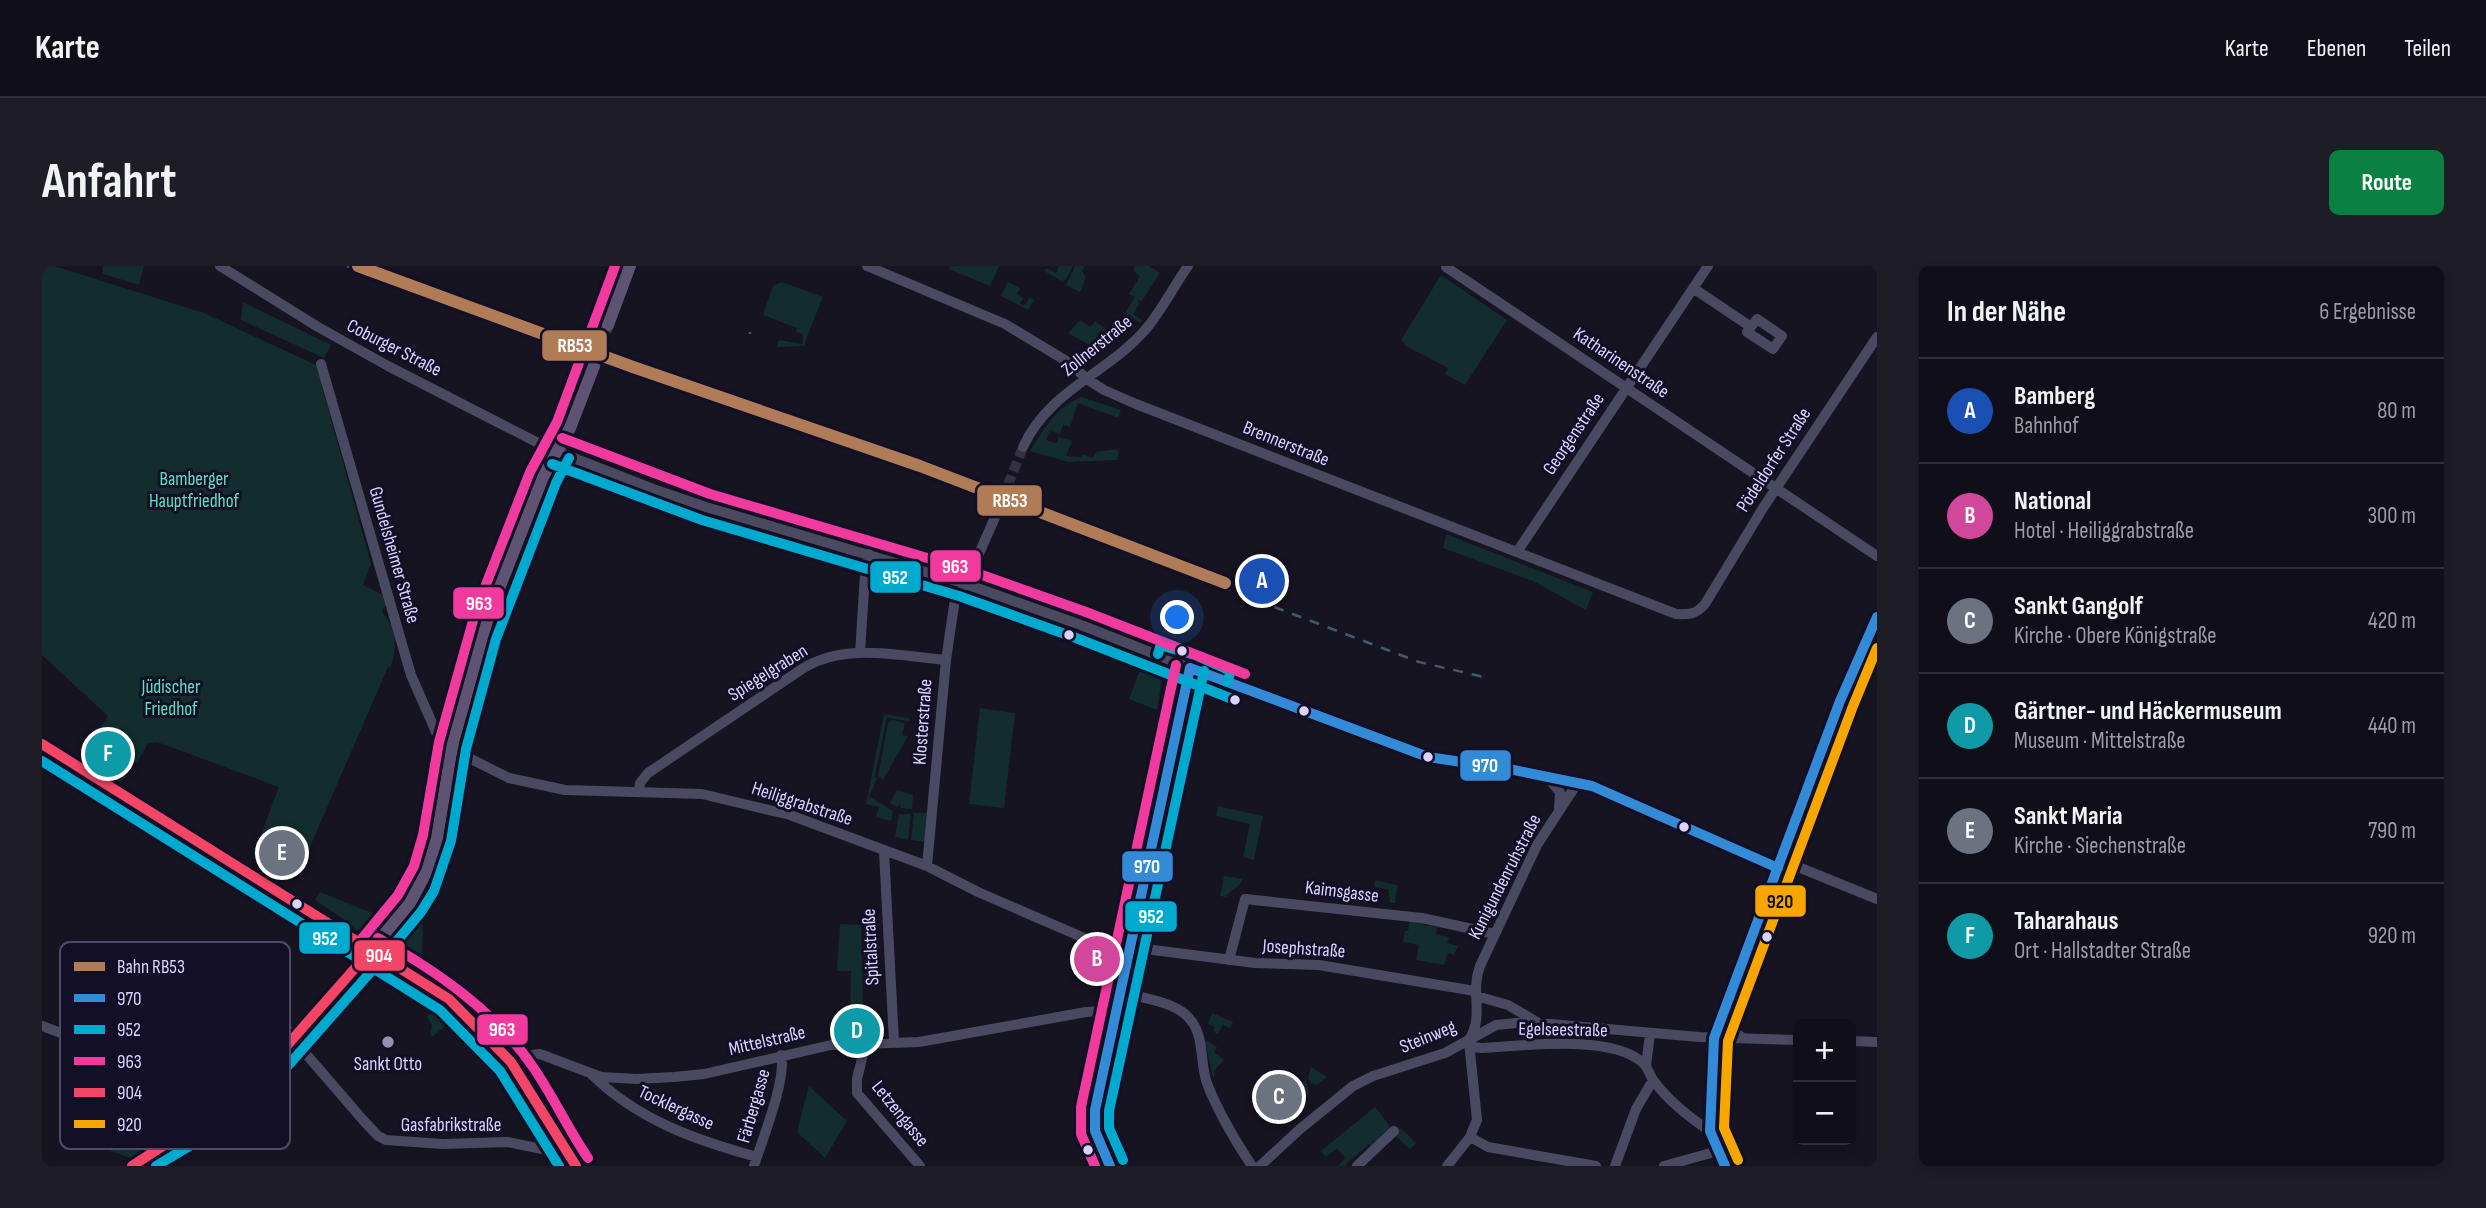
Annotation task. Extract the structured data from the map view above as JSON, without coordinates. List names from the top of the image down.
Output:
{
  "streets": {
    "street": [
      "Zollnerstraße",
      "Coburger Straße",
      "Katharinenstraße",
      "Georgenstraße",
      "Brennerstraße",
      "Pödeldorfer Straße",
      "Gundelsheimer Straße",
      "Spiegelgraben",
      "Klosterstraße",
      "Heiliggrabstraße",
      "Kunigundenruhstraße",
      "Kaimsgasse",
      "Spitalstraße",
      "Josephstraße",
      "Egelseestraße",
      "Steinweg",
      "Mittelstraße",
      "Färbergasse",
      "Tocklergasse",
      "Letzengasse",
      "Gasfabrikstraße"
    ]
  },
  "crossings": [
    ["Zollnerstraße", "Brennerstraße"],
    ["Coburger Straße", "Klosterstraße"],
    ["Coburger Straße", "Kunigundenruhstraße"],
    ["Katharinenstraße", "Georgenstraße"],
    ["Katharinenstraße", "Pödeldorfer Straße"],
    ["Georgenstraße", "Brennerstraße"],
    ["Brennerstraße", "Pödeldorfer Straße"],
    ["Gundelsheimer Straße", "Heiliggrabstraße"],
    ["Spiegelgraben", "Klosterstraße"],
    ["Spiegelgraben", "Heiliggrabstraße"],
    ["Klosterstraße", "Heiliggrabstraße"],
    ["Heiliggrabstraße", "Spitalstraße"],
    ["Heiliggrabstraße", "Josephstraße"],
    ["Kunigundenruhstraße", "Kaimsgasse"],
    ["Kunigundenruhstraße", "Josephstraße"],
    ["Kunigundenruhstraße", "Steinweg"],
    ["Kaimsgasse", "Josephstraße"],
    ["Spitalstraße", "Mittelstraße"],
    ["Josephstraße", "Steinweg"],
    ["Egelseestraße", "Steinweg"],
    ["Mittelstraße", "Färbergasse"],
    ["Mittelstraße", "Tocklergasse"],
    ["Mittelstraße", "Letzengasse"],
    ["Färbergasse", "Tocklergasse"]
  ],
  "parks": ["Bamberger Hauptfriedhof", "Jüdischer Friedhof"],
  "places": ["Sankt Otto"],
  "lines": [
    "rail line RB53",
    "transit line 963",
    "transit line 952",
    "transit line 970",
    "transit line 920",
    "transit line 904"
  ],
  "legend": [
    "Bahn RB53",
    "970",
    "952",
    "963",
    "904",
    "920"
  ],
  "page": {
    "header": "Karte",
    "nav": ["Karte", "Ebenen", "Teilen"],
    "buttons": "Route",
    "title": "Anfahrt",
    "heading": ["In der Nähe", "6 Ergebnisse"],
    "list": [
      {
        "mark": "A",
        "name": "Bamberg",
        "note": "Bahnhof",
        "value": "80 m"
      },
      {
        "mark": "B",
        "name": "National",
        "note": "Hotel · Heiliggrabstraße",
        "value": "300 m"
      },
      {
        "mark": "C",
        "name": "Sankt Gangolf",
        "note": "Kirche · Obere Königstraße",
        "value": "420 m"
      },
      {
        "mark": "D",
        "name": "Gärtner- und Häckermuseum",
        "note": "Museum · Mittelstraße",
        "value": "440 m"
      },
      {
        "mark": "E",
        "name": "Sankt Maria",
        "note": "Kirche · Siechenstraße",
        "value": "790 m"
      },
      {
        "mark": "F",
        "name": "Taharahaus",
        "note": "Ort · Hallstadter Straße",
        "value": "920 m"
      }
    ],
    "pins": [
      "A",
      "F",
      "E",
      "B",
      "D",
      "C"
    ],
    "map_buttons": ["+", "−"]
  }
}
